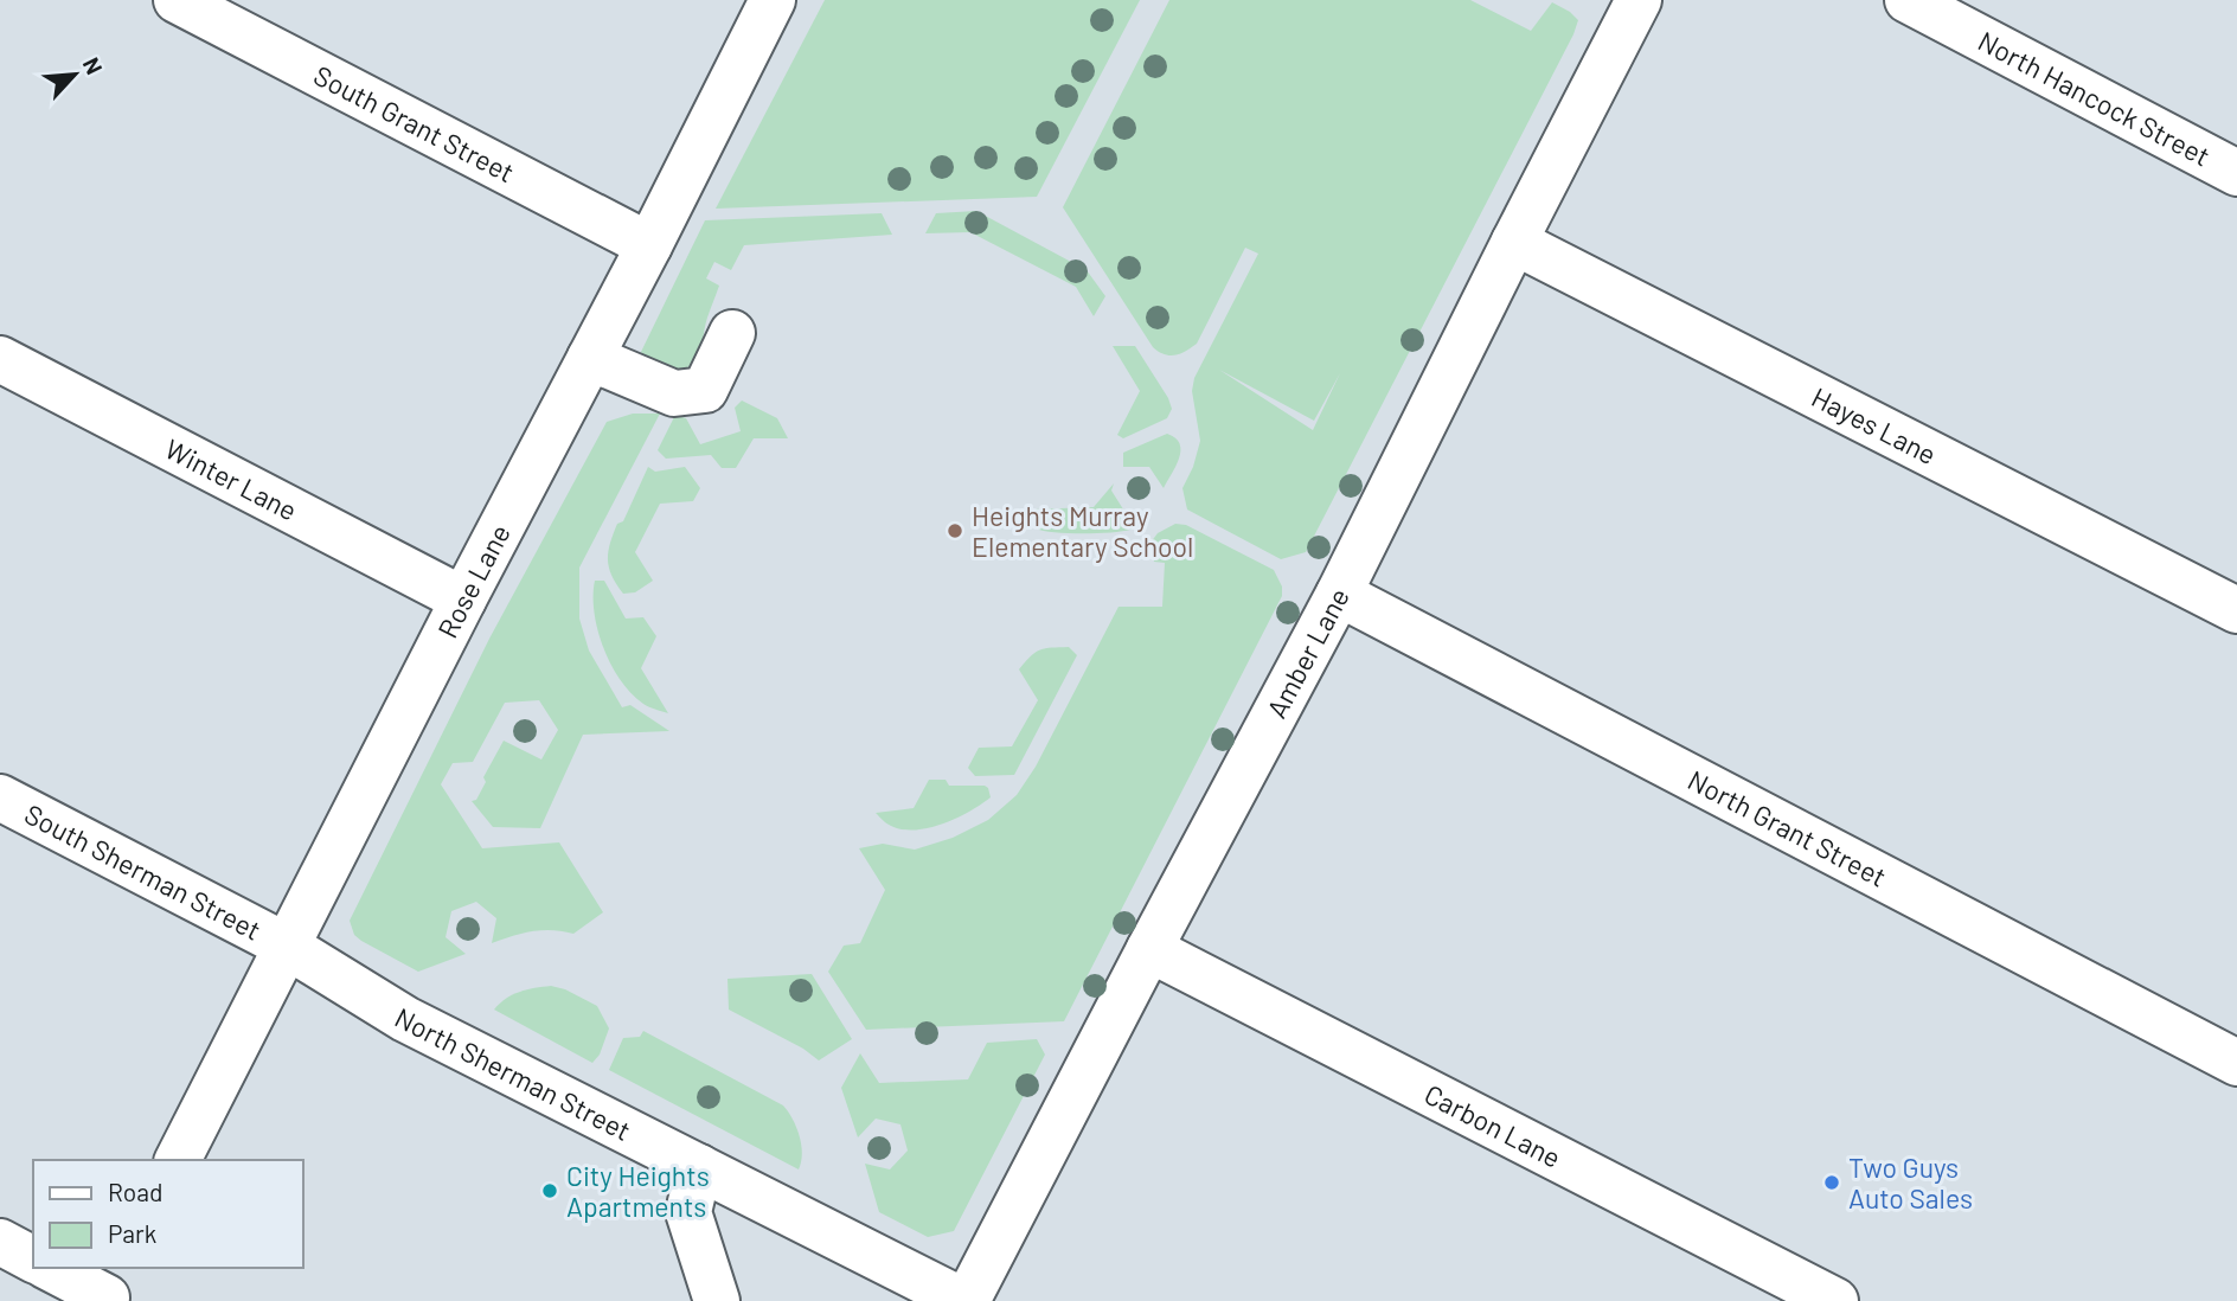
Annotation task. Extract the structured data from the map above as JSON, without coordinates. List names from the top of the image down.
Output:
{
  "streets": {
    "street": [
      "North Hancock Street",
      "South Grant Street",
      "Hayes Lane",
      "Winter Lane",
      "Rose Lane",
      "Amber Lane",
      "North Grant Street",
      "South Sherman Street",
      "North Sherman Street",
      "Carbon Lane"
    ]
  },
  "crossings": [
    ["South Grant Street", "Rose Lane"],
    ["Hayes Lane", "Amber Lane"],
    ["Winter Lane", "Rose Lane"],
    ["Rose Lane", "South Sherman Street"],
    ["Rose Lane", "North Sherman Street"],
    ["Amber Lane", "North Grant Street"],
    ["Amber Lane", "North Sherman Street"],
    ["Amber Lane", "Carbon Lane"],
    ["South Sherman Street", "North Sherman Street"]
  ],
  "places": ["Heights Murray Elementary School", "Two Guys Auto Sales", "City Heights Apartments"],
  "legend": ["Road", "Park"],
  "north": "top right"
}
